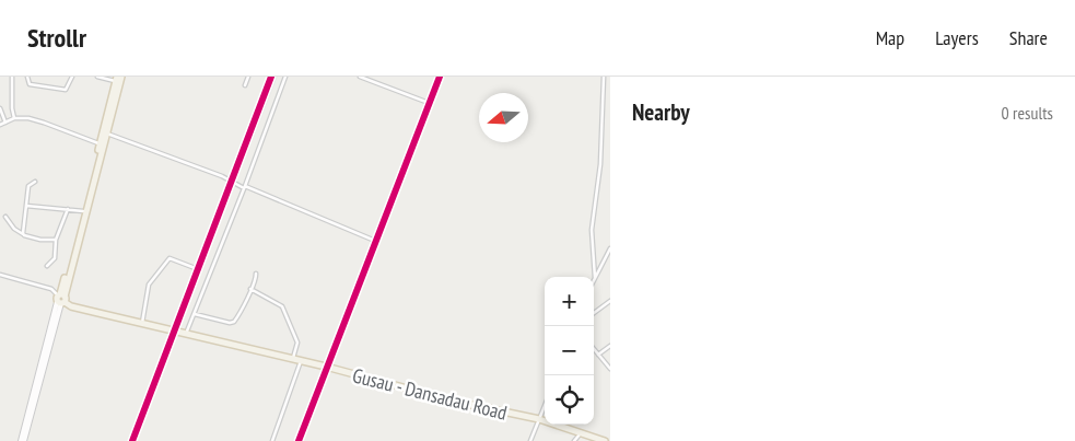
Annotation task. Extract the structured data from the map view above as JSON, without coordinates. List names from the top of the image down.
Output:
{
  "streets": {
    "main road": ["Gusau - Dansadau Road"]
  },
  "north": "left",
  "page": {
    "header": "Strollr",
    "nav": ["Map", "Layers", "Share"],
    "heading": ["Nearby", "0 results"],
    "map_buttons": ["+", "−"]
  }
}
